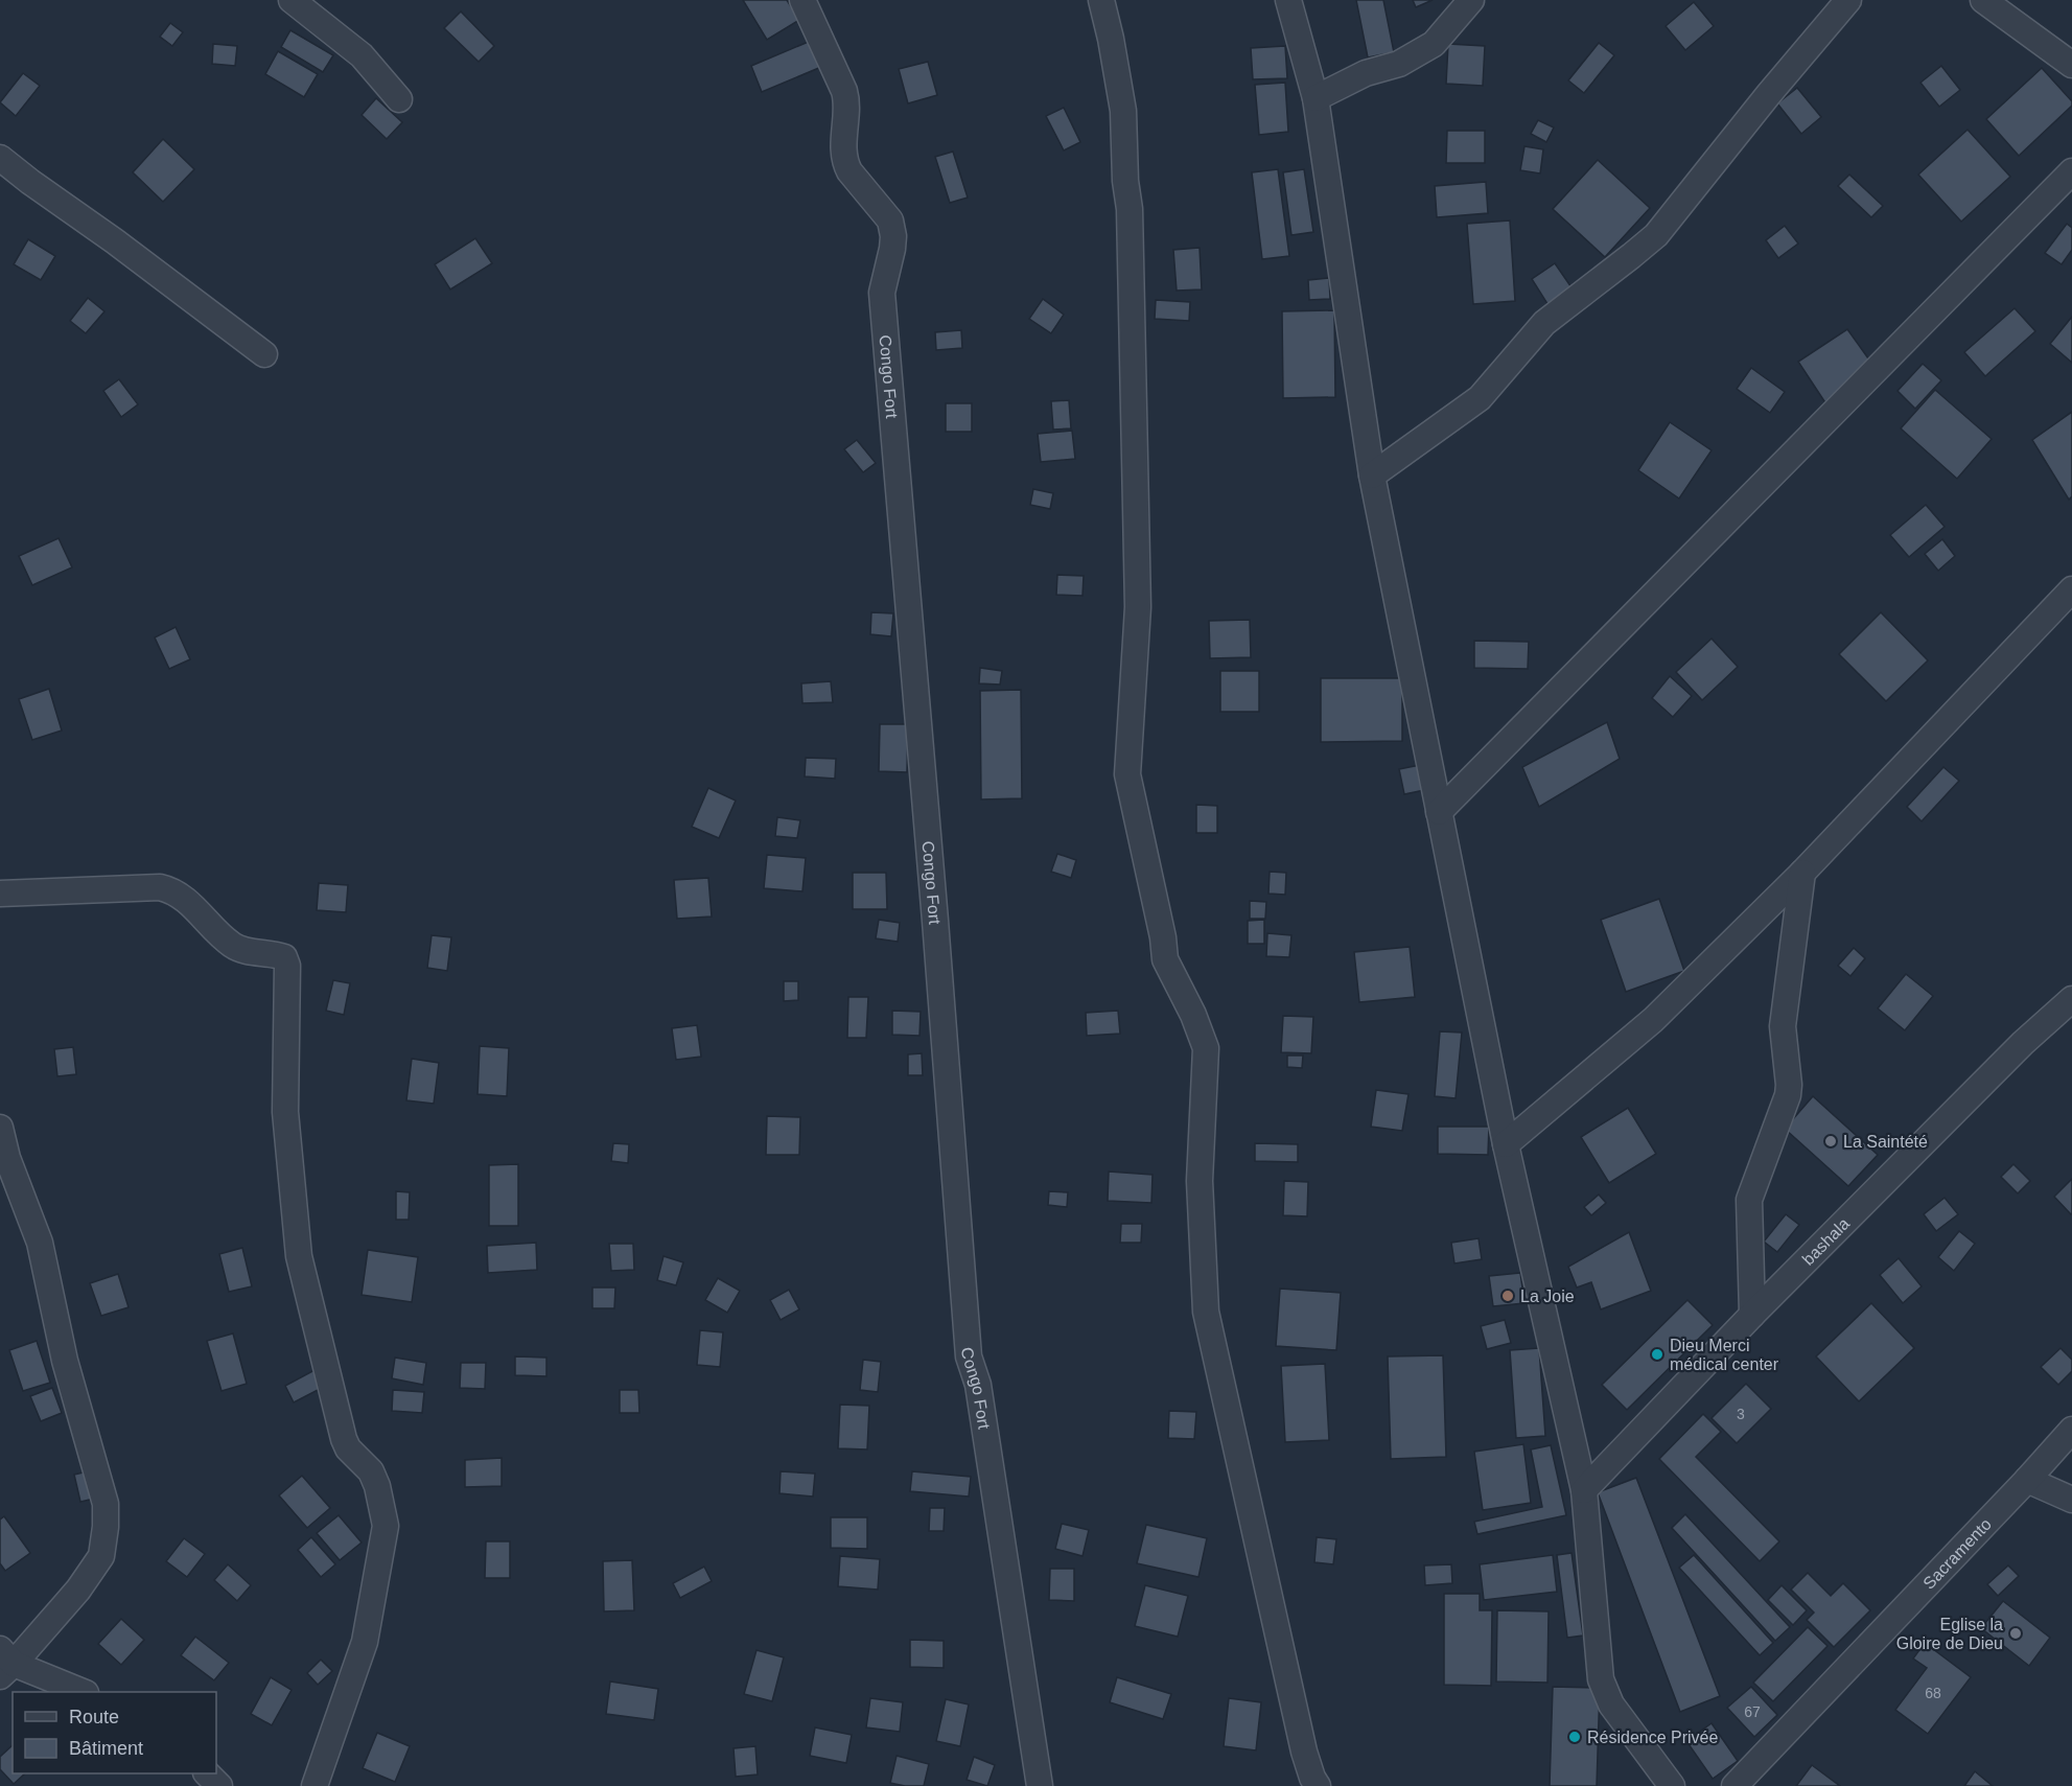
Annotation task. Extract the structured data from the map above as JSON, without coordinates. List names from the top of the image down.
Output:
{
  "streets": {
    "street": ["Congo Fort", "bashala", "Sacramento"]
  },
  "places": [
    "La Saintété",
    "La Joie",
    "Dieu Merci médical center",
    "Eglise la Gloire de Dieu",
    "Résidence Privée"
  ],
  "house_numbers": ["3", "68", "67"],
  "legend": ["Route", "Bâtiment"]
}
